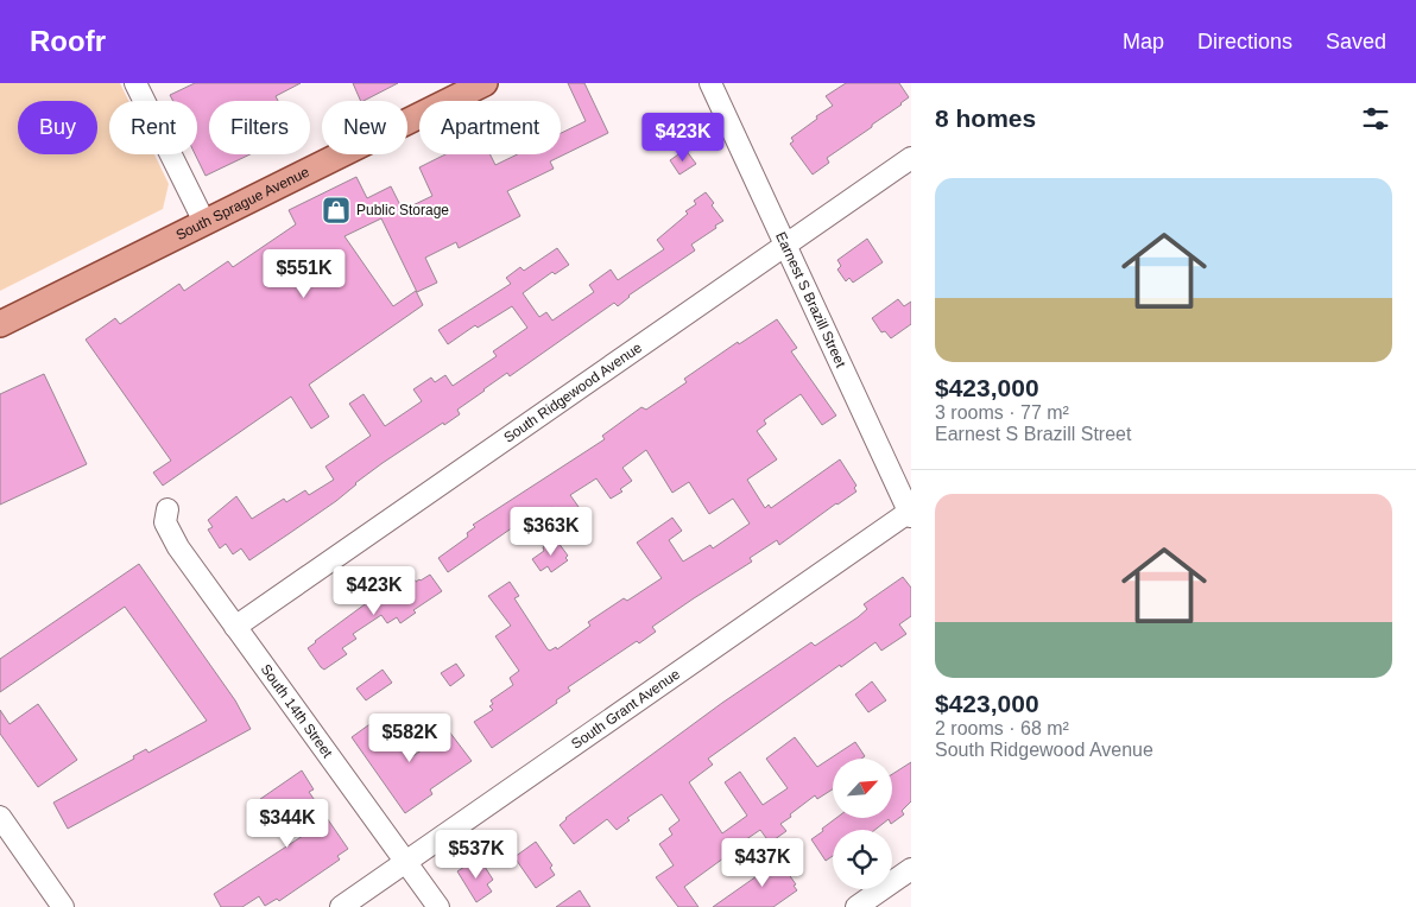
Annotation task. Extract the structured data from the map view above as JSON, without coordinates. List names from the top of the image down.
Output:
{
  "streets": {
    "main road": ["South Sprague Avenue"],
    "street": [
      "Earnest S Brazill Street",
      "South Ridgewood Avenue",
      "South Grant Avenue",
      "South 14th Street"
    ]
  },
  "crossings": [
    ["Earnest S Brazill Street", "South Ridgewood Avenue"],
    ["Earnest S Brazill Street", "South Grant Avenue"],
    ["South Ridgewood Avenue", "South 14th Street"],
    ["South Grant Avenue", "South 14th Street"]
  ],
  "places": {
    "shop": ["Public Storage"]
  },
  "north": "top right",
  "page": {
    "header": "Roofr",
    "nav": ["Map", "Directions", "Saved"],
    "heading": "8 homes",
    "chip": [
      "Buy",
      "Rent",
      "Filters",
      "New",
      "Apartment"
    ],
    "price": [
      "$423K",
      "$551K",
      "$363K",
      "$423K",
      "$582K",
      "$344K",
      "$537K",
      "$437K"
    ],
    "list": [
      {
        "name": "$423,000",
        "note": "3 rooms · 77 m² · Earnest S Brazill Street"
      },
      {
        "name": "$423,000",
        "note": "2 rooms · 68 m² · South Ridgewood Avenue"
      }
    ]
  }
}
